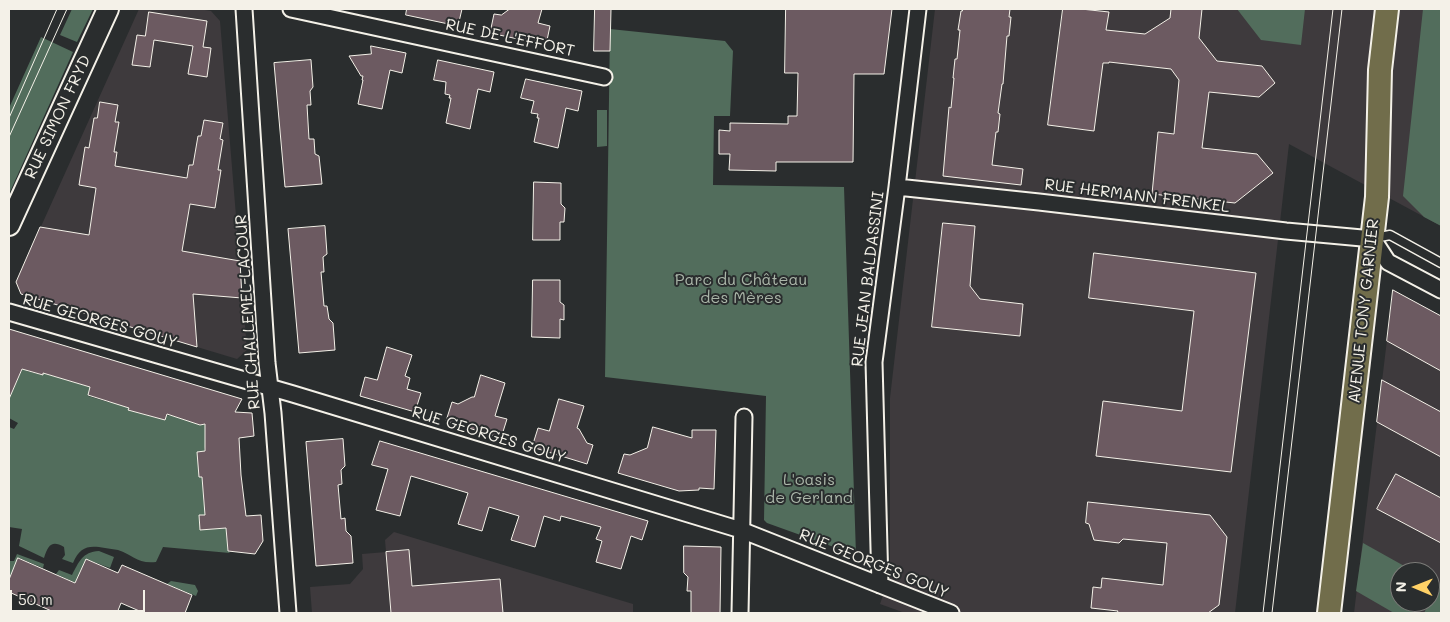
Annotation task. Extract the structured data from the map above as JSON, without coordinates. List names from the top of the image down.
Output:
{
  "streets": {
    "main road": ["AVENUE TONY GARNIER"],
    "street": [
      "RUE DE L'EFFORT",
      "RUE SIMON FRYD",
      "RUE HERMANN FRENKEL",
      "RUE JEAN BALDASSINI",
      "RUE CHALLEMEL-LACOUR",
      "RUE GEORGES GOUY"
    ]
  },
  "crossings": [
    ["RUE HERMANN FRENKEL", "RUE JEAN BALDASSINI"],
    ["RUE HERMANN FRENKEL", "AVENUE TONY GARNIER"],
    ["RUE JEAN BALDASSINI", "RUE GEORGES GOUY"],
    ["RUE CHALLEMEL-LACOUR", "RUE GEORGES GOUY"]
  ],
  "parks": ["Parc du Château des Mères", "L'oasis de Gerland"],
  "scale_bar": "50 m",
  "north": "left"
}
